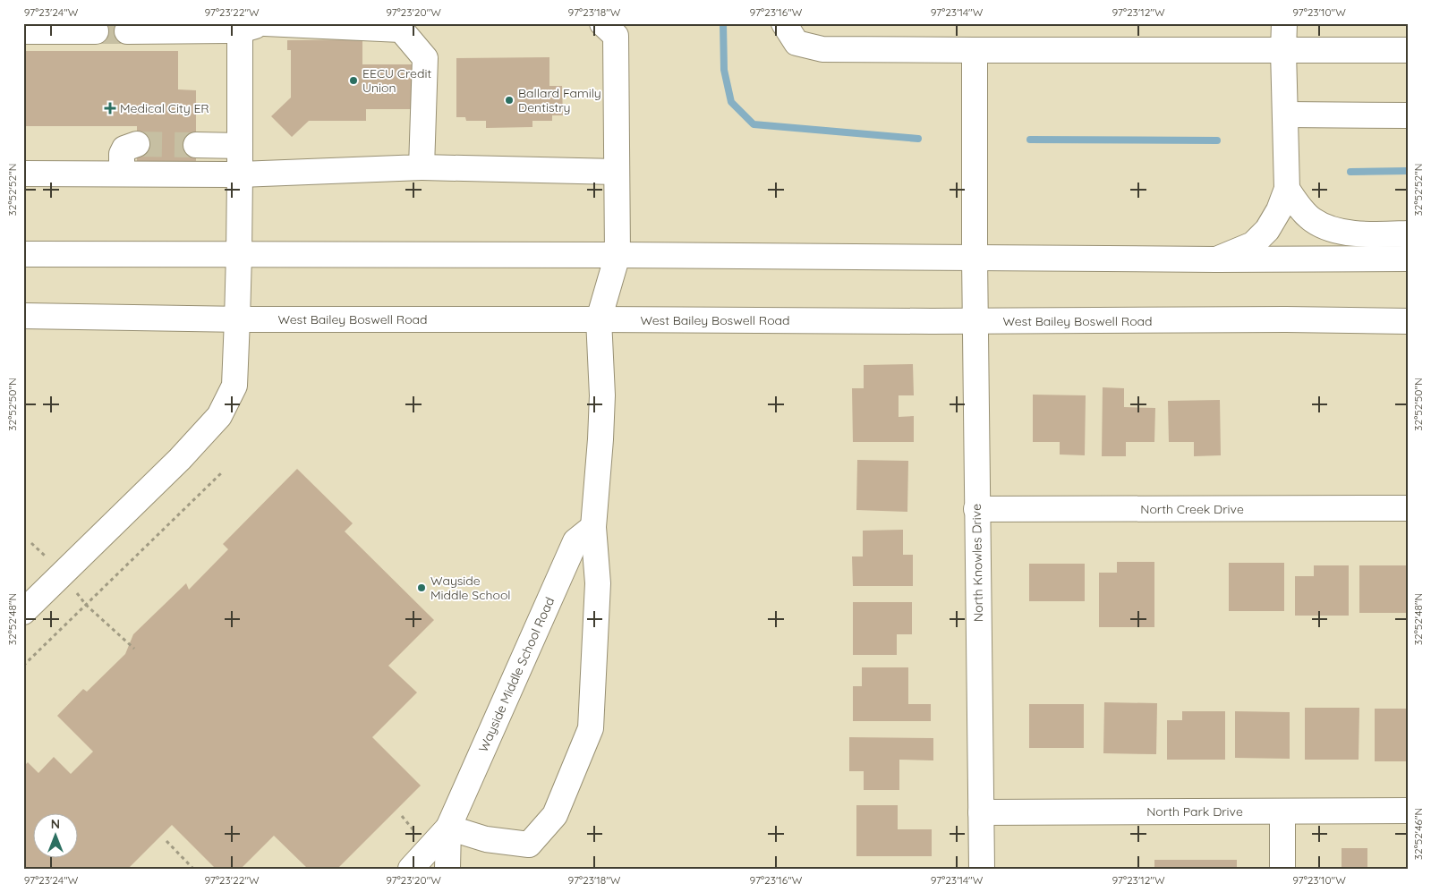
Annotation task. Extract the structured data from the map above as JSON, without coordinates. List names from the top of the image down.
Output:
{
  "streets": {
    "main road": [
      "West Bailey Boswell Road",
      "North Creek Drive",
      "North Knowles Drive",
      "Wayside Middle School Road",
      "North Park Drive"
    ]
  },
  "crossings": [
    ["West Bailey Boswell Road", "North Knowles Drive"],
    ["North Creek Drive", "North Knowles Drive"],
    ["North Knowles Drive", "North Park Drive"]
  ],
  "places": {
    "other": ["EECU Credit Union", "Ballard Family Dentistry", "Wayside Middle School"],
    "health": ["Medical City ER"]
  },
  "north": "top",
  "coordinates": [
    "97°23'24\"W",
    "97°23'22\"W",
    "97°23'20\"W",
    "97°23'18\"W",
    "97°23'16\"W",
    "97°23'14\"W",
    "97°23'12\"W",
    "97°23'10\"W",
    "32°52'52\"N",
    "32°52'50\"N",
    "32°52'48\"N",
    "32°52'46\"N"
  ]
}
